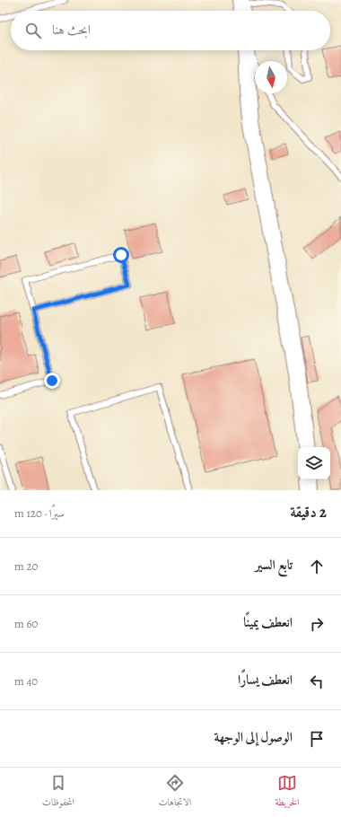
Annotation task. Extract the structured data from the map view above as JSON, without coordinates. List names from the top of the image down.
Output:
{
  "north": "bottom",
  "page": {
    "search": "ابحث هنا",
    "heading": ["2 دقيقة", "سيرًا · 120 m"],
    "list": [
      ["تابع السير", "20 m"],
      ["انعطف يمينًا", "60 m"],
      ["انعطف يسارًا", "40 m"],
      "الوصول إلى الوجهة"
    ],
    "nav": ["الخريطة", "الاتجاهات", "المحفوظات"]
  }
}
